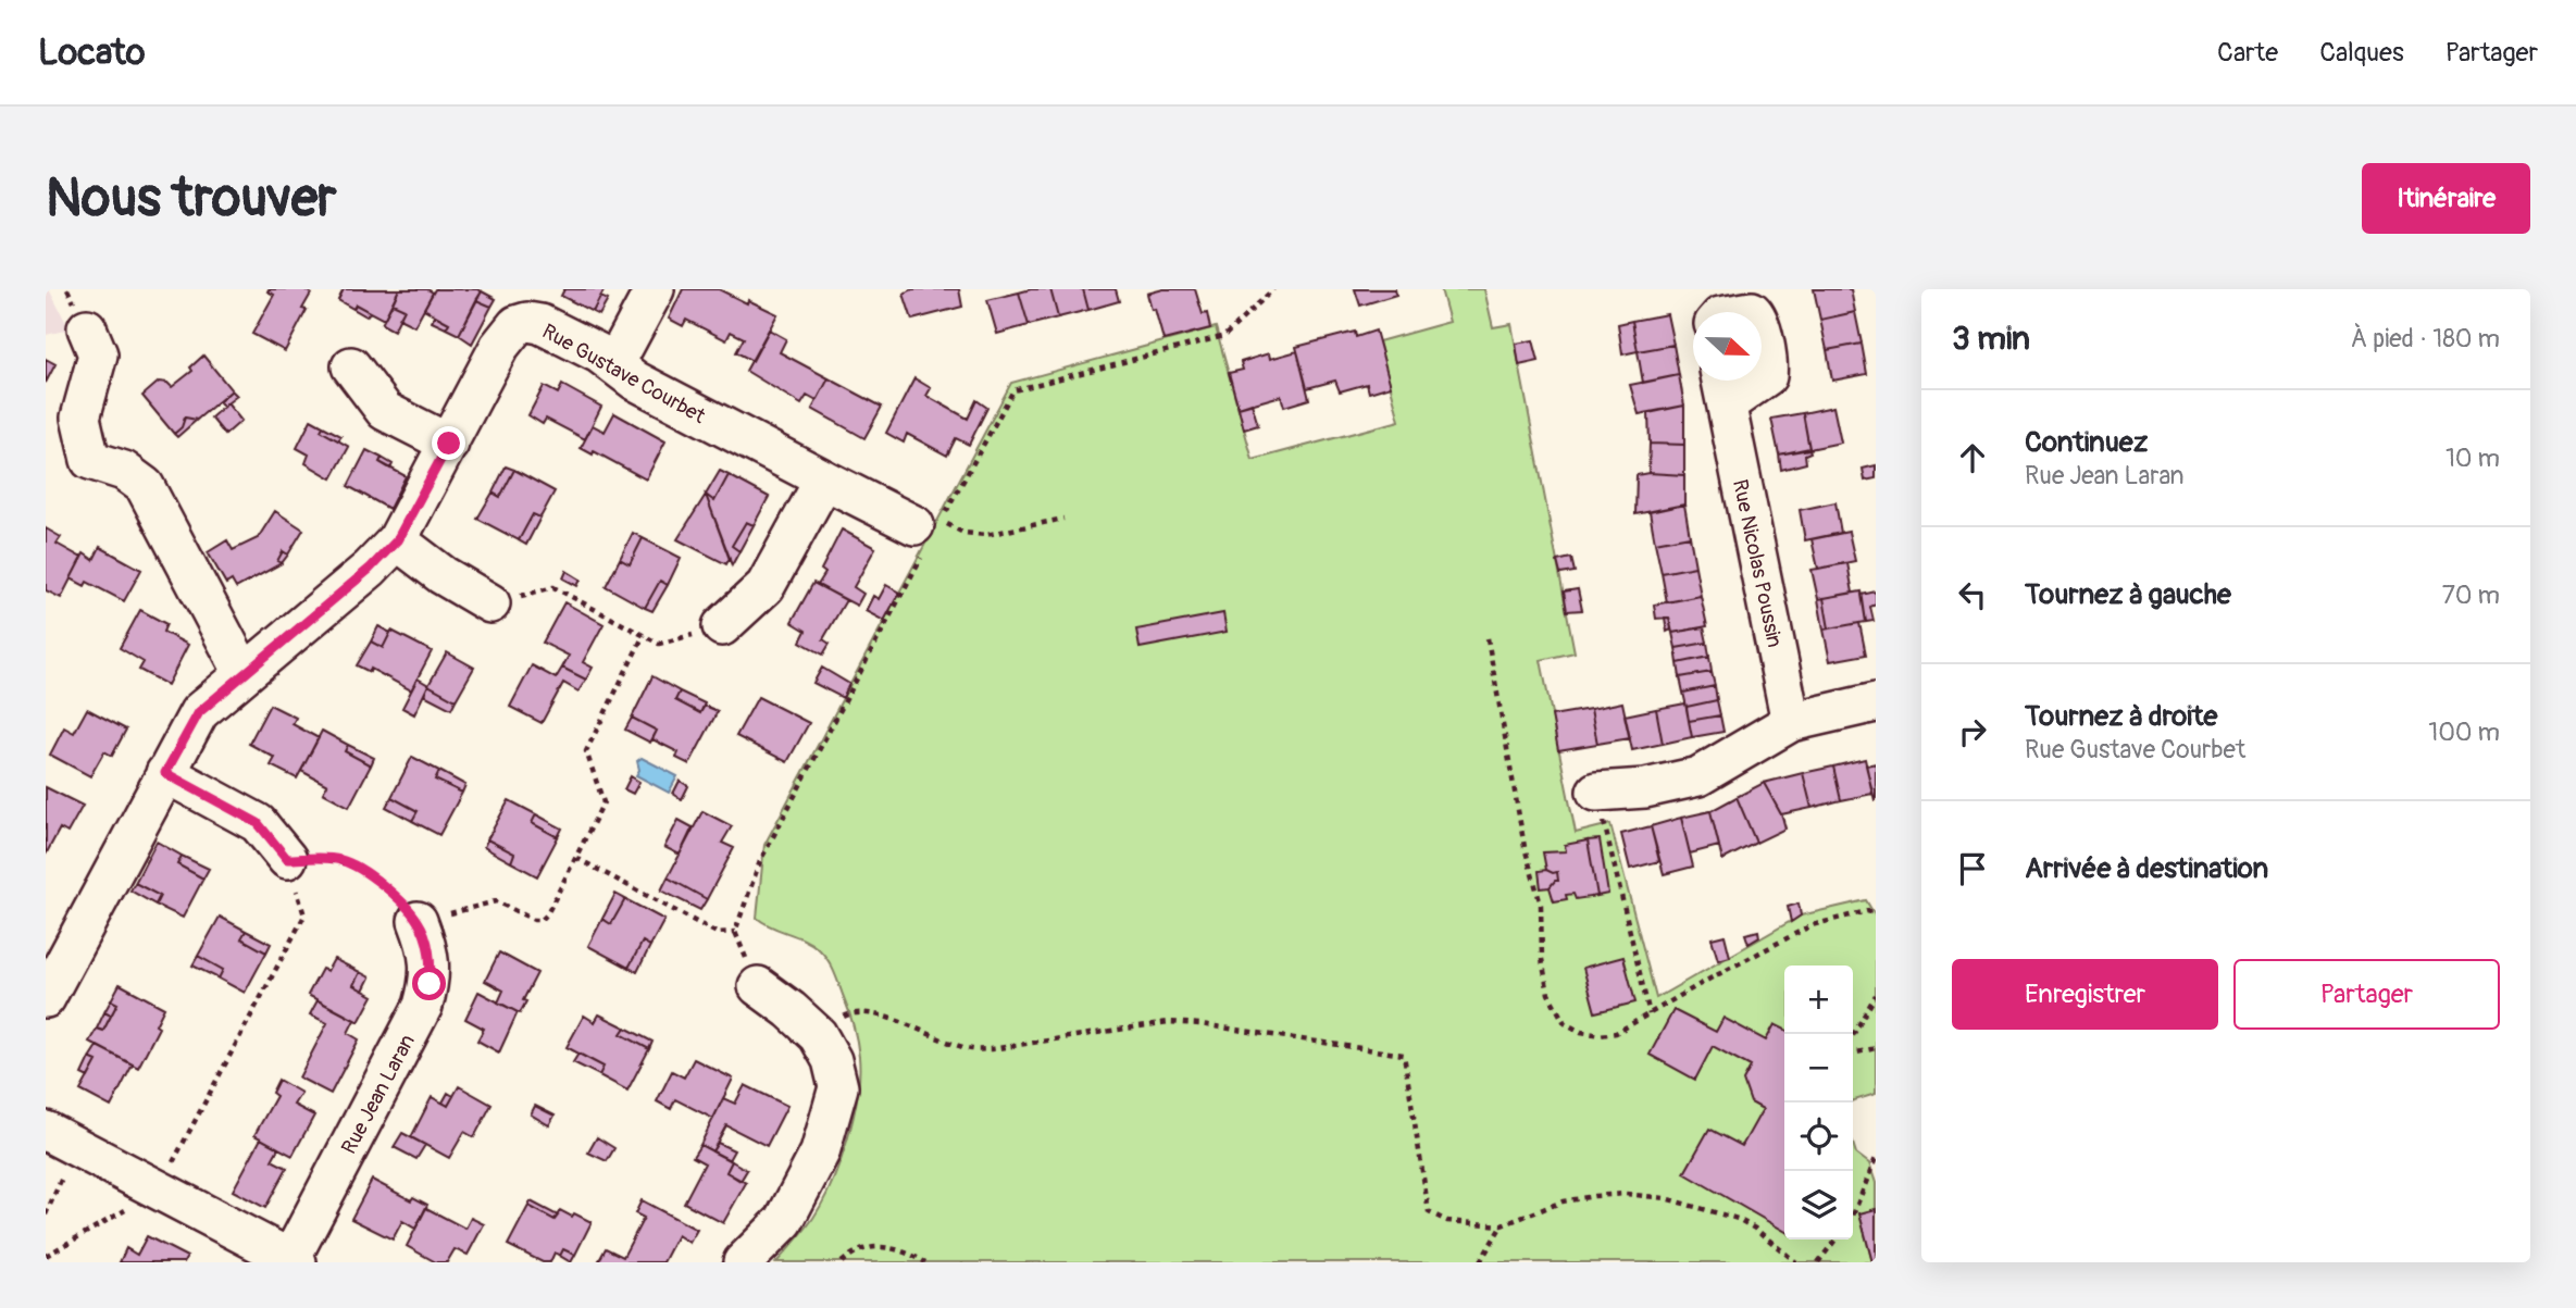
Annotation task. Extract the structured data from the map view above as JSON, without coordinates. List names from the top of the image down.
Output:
{
  "streets": {
    "street": ["Rue Gustave Courbet", "Rue Nicolas Poussin", "Rue Jean Laran"]
  },
  "north": "right",
  "page": {
    "header": "Locato",
    "nav": ["Carte", "Calques", "Partager"],
    "buttons": [
      "Itinéraire",
      ["Enregistrer", "Partager"]
    ],
    "title": "Nous trouver",
    "heading": ["3 min", "À pied · 180 m"],
    "list": [
      ["Continuez", "Rue Jean Laran", "10 m"],
      ["Tournez à gauche", "70 m"],
      ["Tournez à droite", "Rue Gustave Courbet", "100 m"],
      "Arrivée à destination"
    ],
    "map_buttons": ["+", "−"]
  }
}
